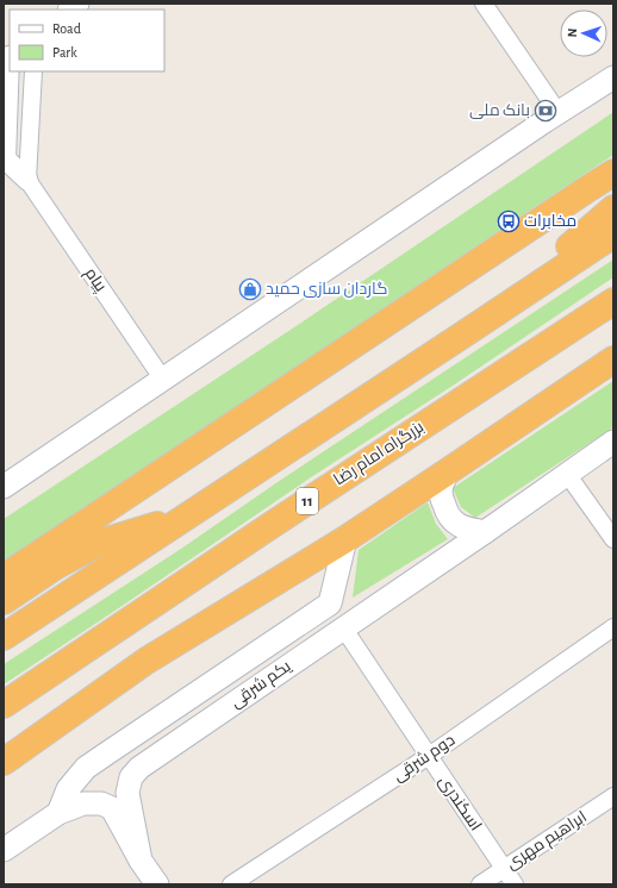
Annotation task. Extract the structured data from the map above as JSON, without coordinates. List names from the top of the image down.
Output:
{
  "streets": {
    "highway": ["بزرگراه امام رضا", "11"],
    "main road": ["یکم شرقی"],
    "street": [
      "پیام",
      "دوم شرقی",
      "اسکندری",
      "ابراهیم مهری"
    ]
  },
  "crossings": [
    ["یکم شرقی", "اسکندری"],
    ["دوم شرقی", "اسکندری"],
    ["اسکندری", "ابراهیم مهری"]
  ],
  "places": {
    "bank": ["بانک ملی"],
    "bus stop": ["مخابرات"],
    "shop": ["گاردان سازی حمید"]
  },
  "legend": ["Road", "Park"],
  "north": "left"
}
